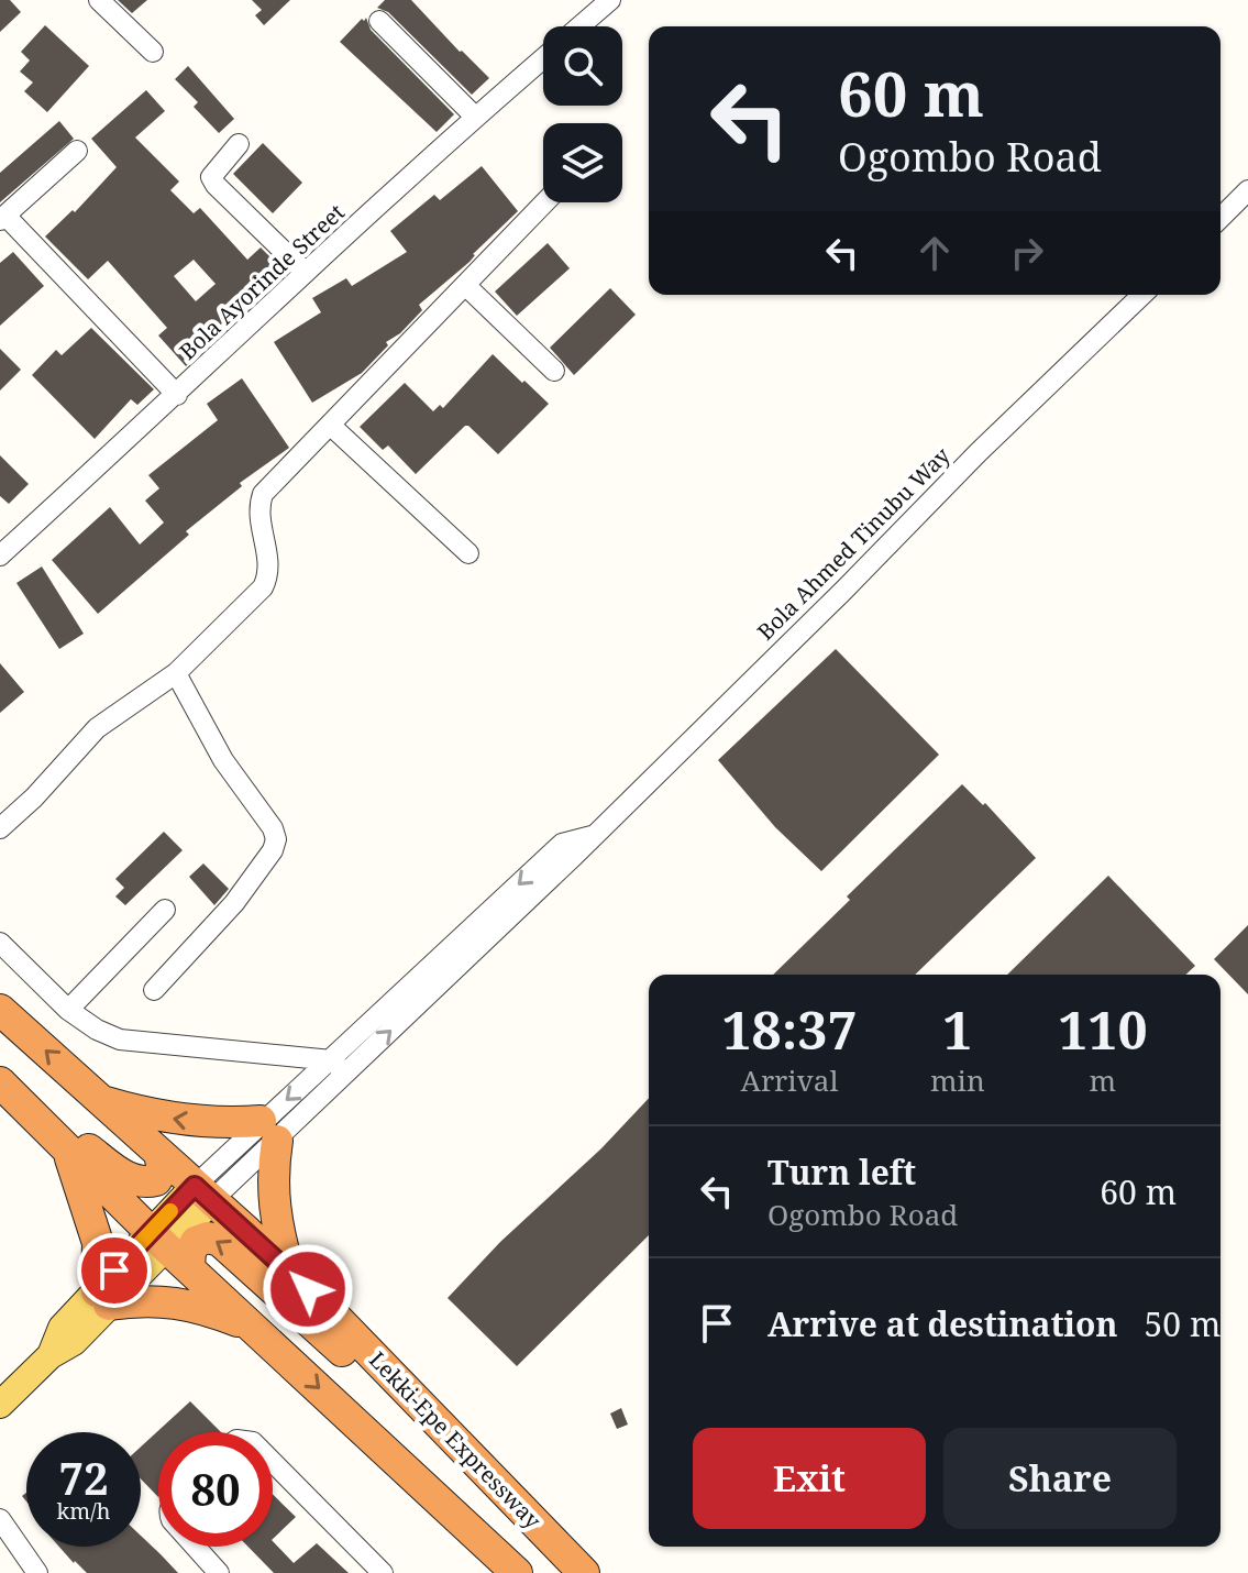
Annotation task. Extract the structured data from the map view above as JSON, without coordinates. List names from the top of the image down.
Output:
{
  "streets": {
    "highway": ["Lekki-Epe Expressway"],
    "street": ["Bola Ayorinde Street", "Bola Ahmed Tinubu Way"]
  },
  "page": {
    "turn": ["60 m", "Ogombo Road"],
    "eta": [
      "18:37",
      "Arrival",
      "1",
      "min",
      "110",
      "m"
    ],
    "list": [
      {
        "name": "Turn left",
        "note": "Ogombo Road",
        "value": "60 m"
      },
      {
        "name": "Arrive at destination",
        "value": "50 m"
      }
    ],
    "buttons": ["Exit", "Share"],
    "speed": "72 km/h",
    "limit": "80"
  }
}
